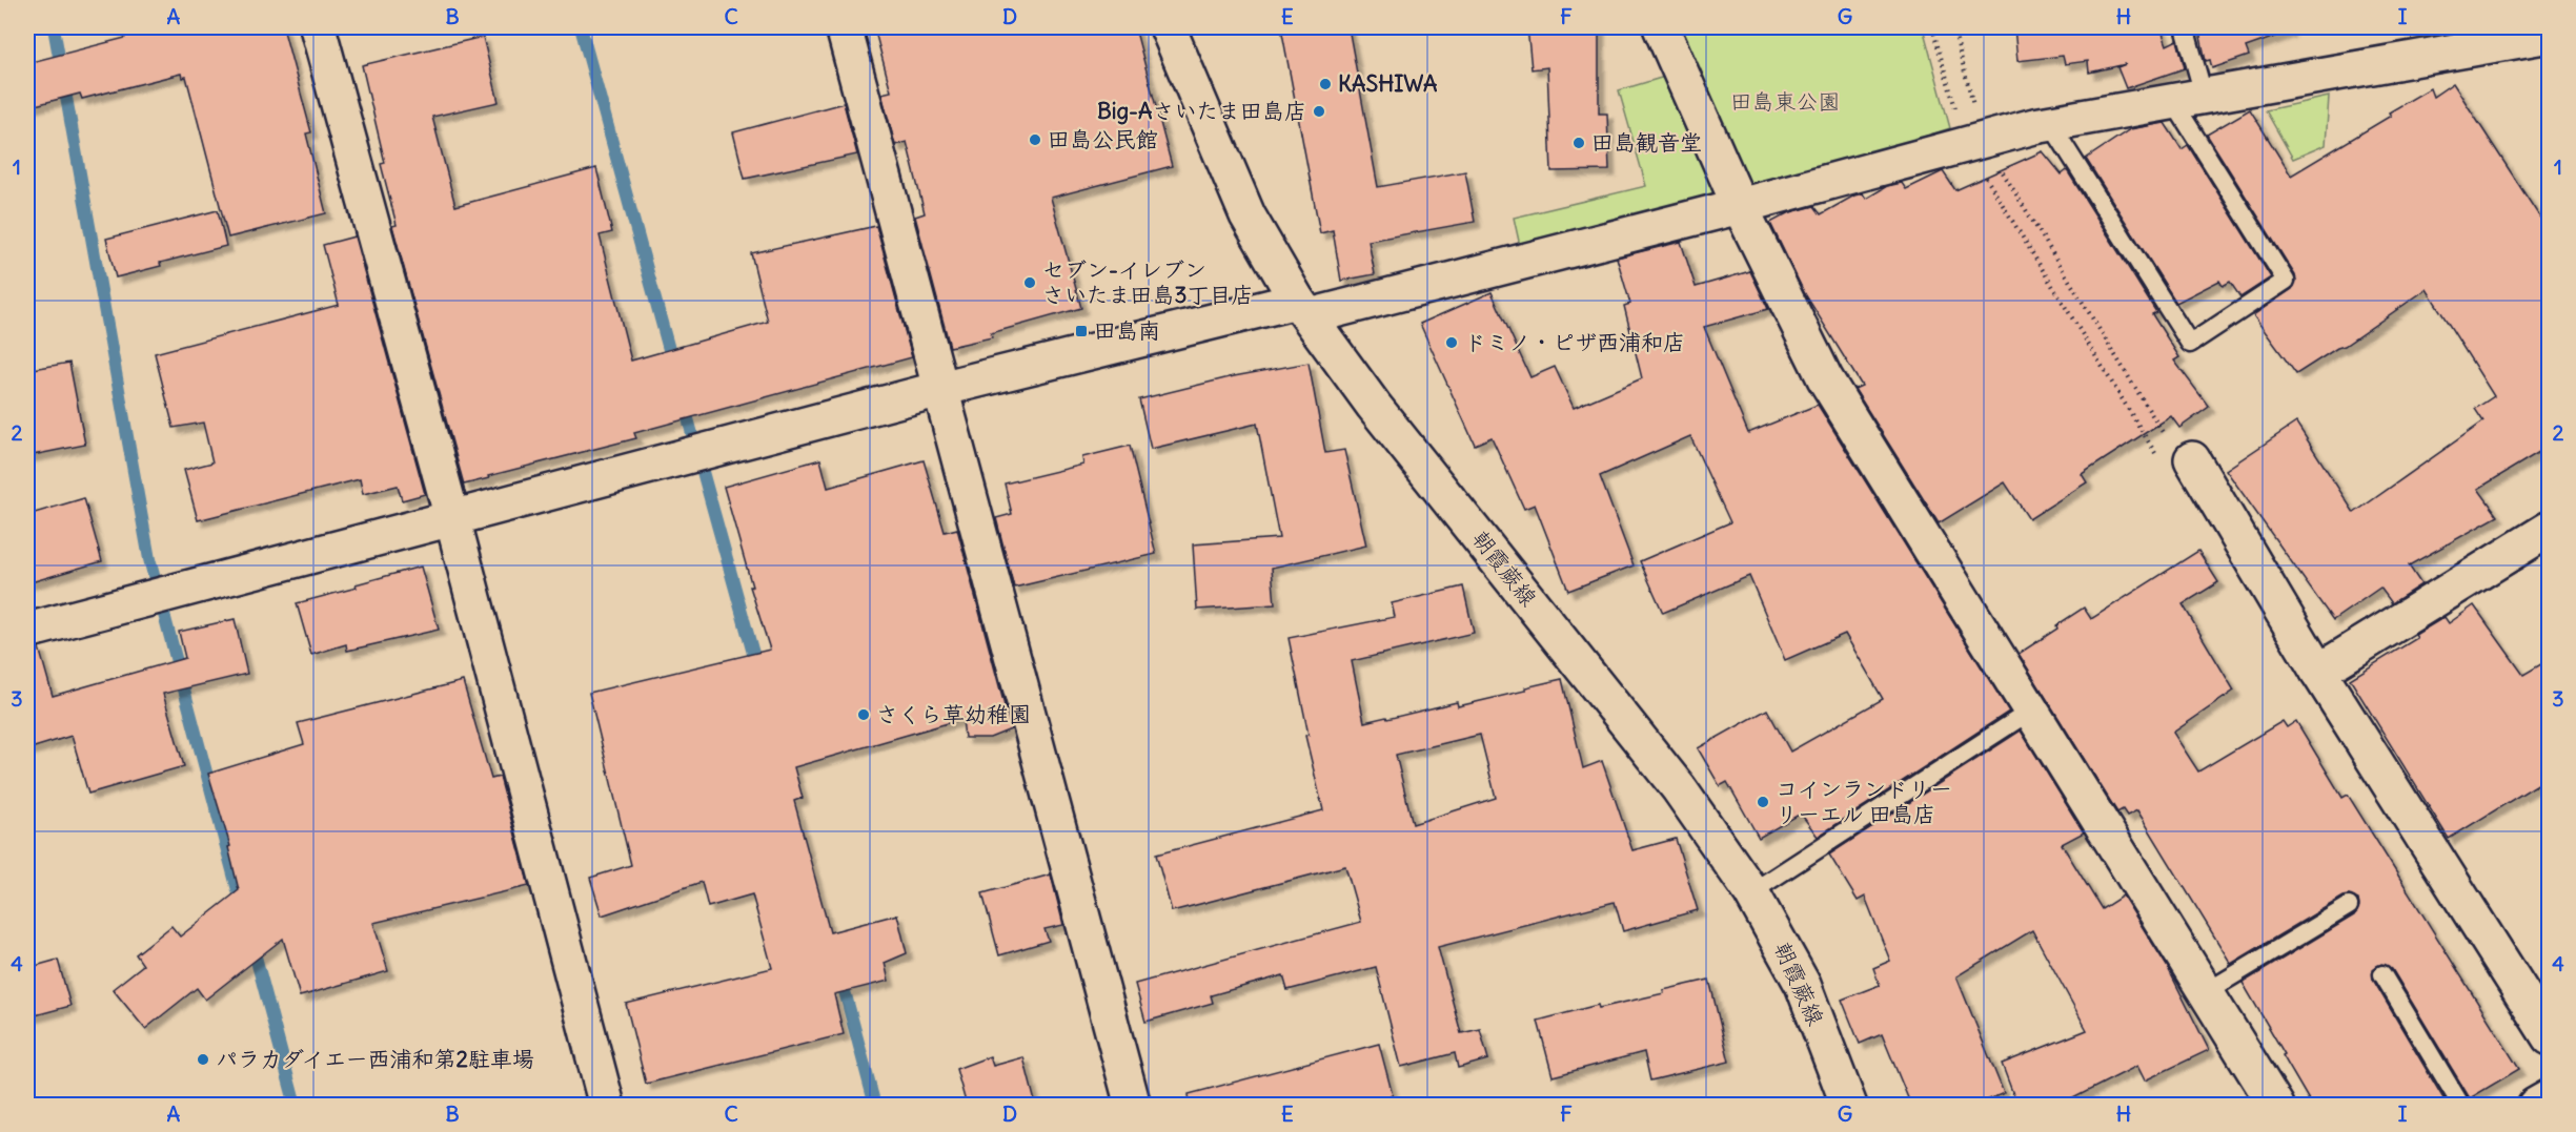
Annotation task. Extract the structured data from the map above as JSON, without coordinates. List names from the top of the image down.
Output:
{
  "streets": {
    "street": ["朝霞蕨線"]
  },
  "parks": ["田島東公園"],
  "places": {
    "other": [
      "KASHIWA",
      "Big-Aさいたま田島店",
      "田島公民館",
      "田島観音堂",
      "セブン-イレブン さいたま田島3丁目店",
      "ドミノ・ピザ西浦和店",
      "さくら草幼稚園",
      "コインランドリー リーエル 田島店",
      "パラカダイエー西浦和第2駐車場"
    ],
    "transit": ["田島南"]
  },
  "grid": {
    "columns": [
      "A",
      "B",
      "C",
      "D",
      "E",
      "F",
      "G",
      "H",
      "I"
    ],
    "rows": [
      "1",
      "2",
      "3",
      "4"
    ]
  }
}
